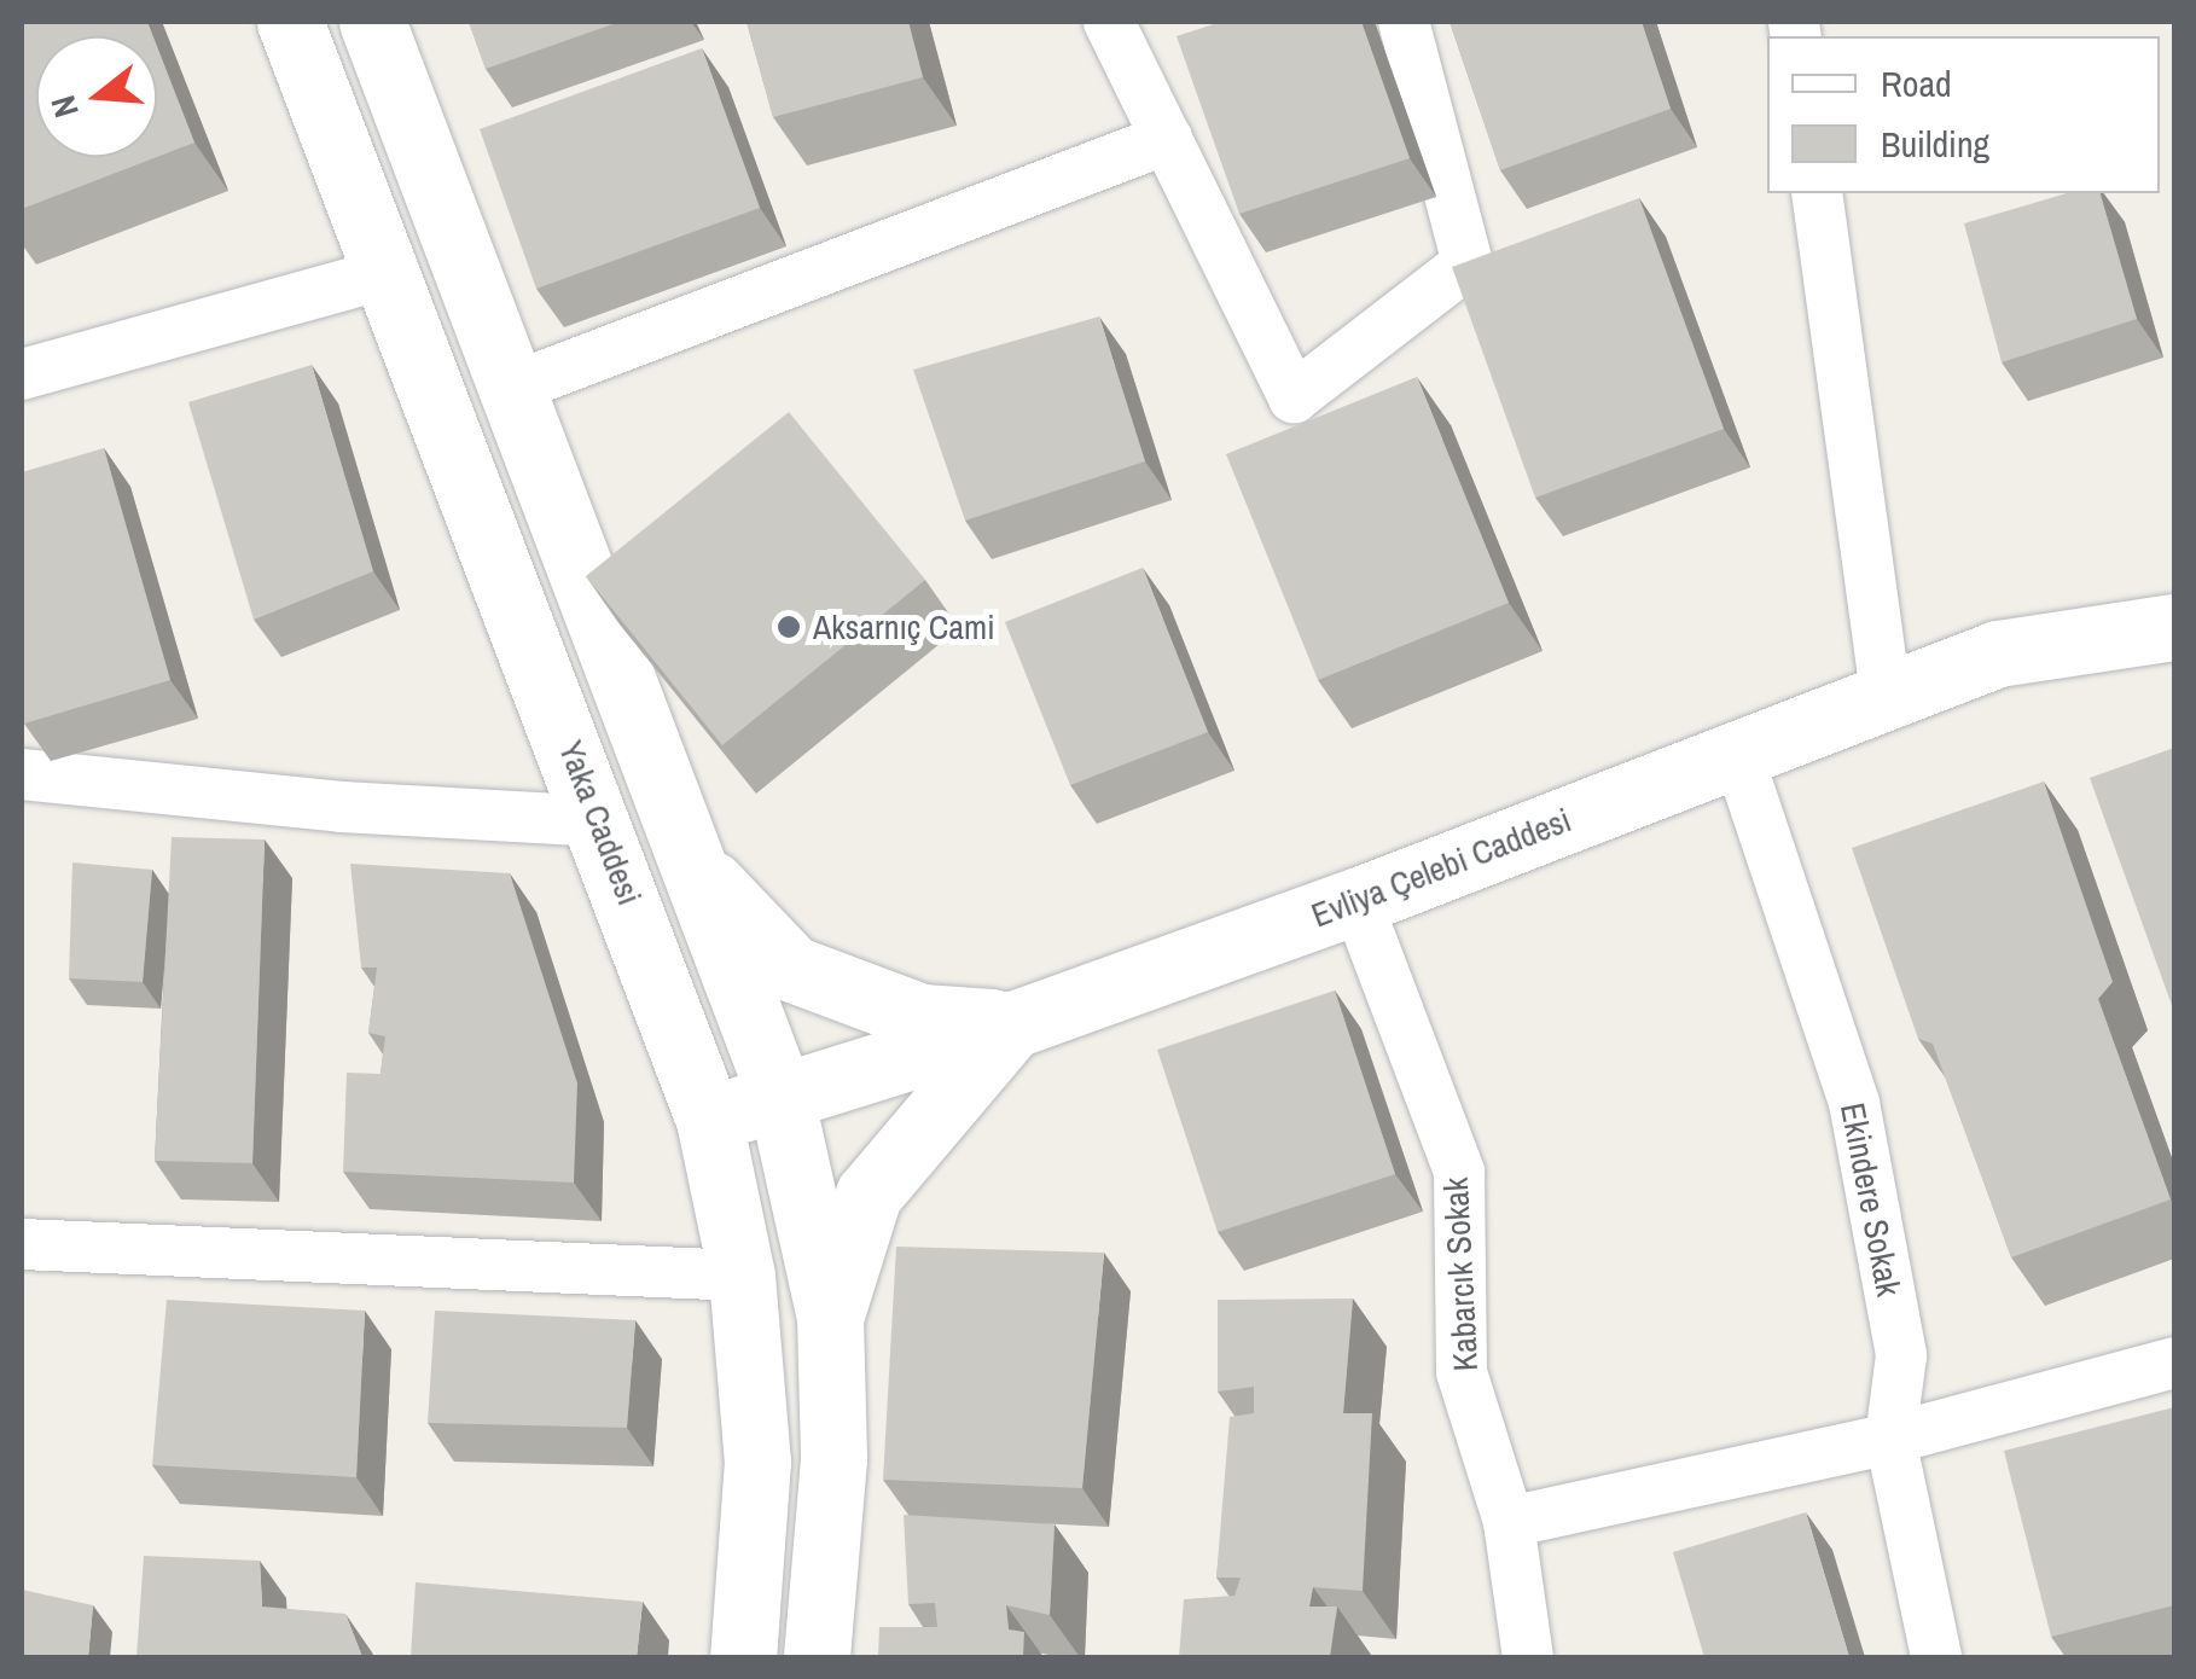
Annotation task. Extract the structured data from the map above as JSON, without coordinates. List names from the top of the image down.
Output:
{
  "streets": {
    "street": [
      "Yaka Caddesi",
      "Evliya Çelebi Caddesi",
      "Ekindere Sokak",
      "Kabarcık Sokak"
    ]
  },
  "crossings": [
    ["Yaka Caddesi", "Evliya Çelebi Caddesi"],
    ["Evliya Çelebi Caddesi", "Ekindere Sokak"],
    ["Evliya Çelebi Caddesi", "Kabarcık Sokak"]
  ],
  "places": ["Aksarnıç Cami"],
  "legend": ["Road", "Building"],
  "north": "left"
}
